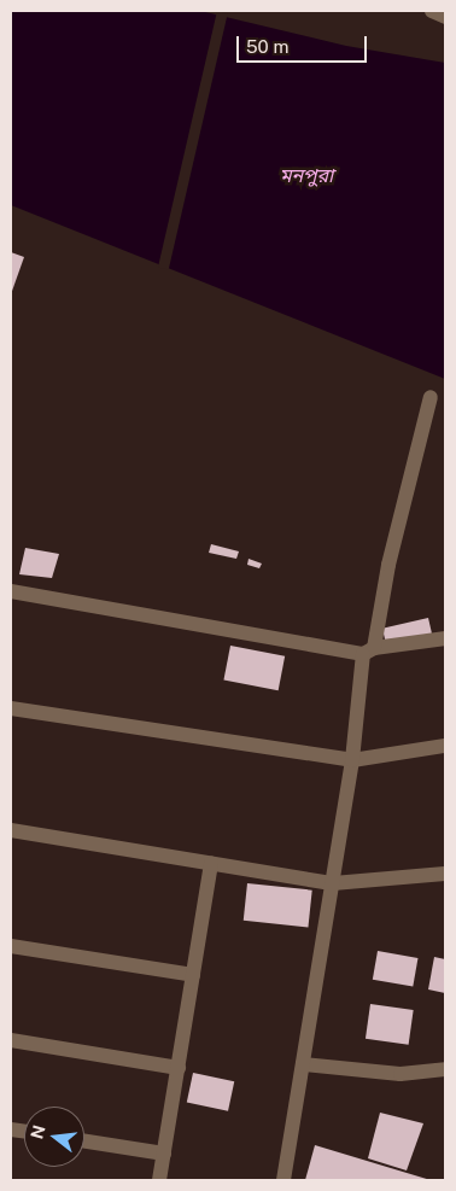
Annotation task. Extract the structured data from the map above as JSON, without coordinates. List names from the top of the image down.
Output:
{
  "water": ["মনপুরা"],
  "scale_bar": "50 m",
  "north": "left"
}
